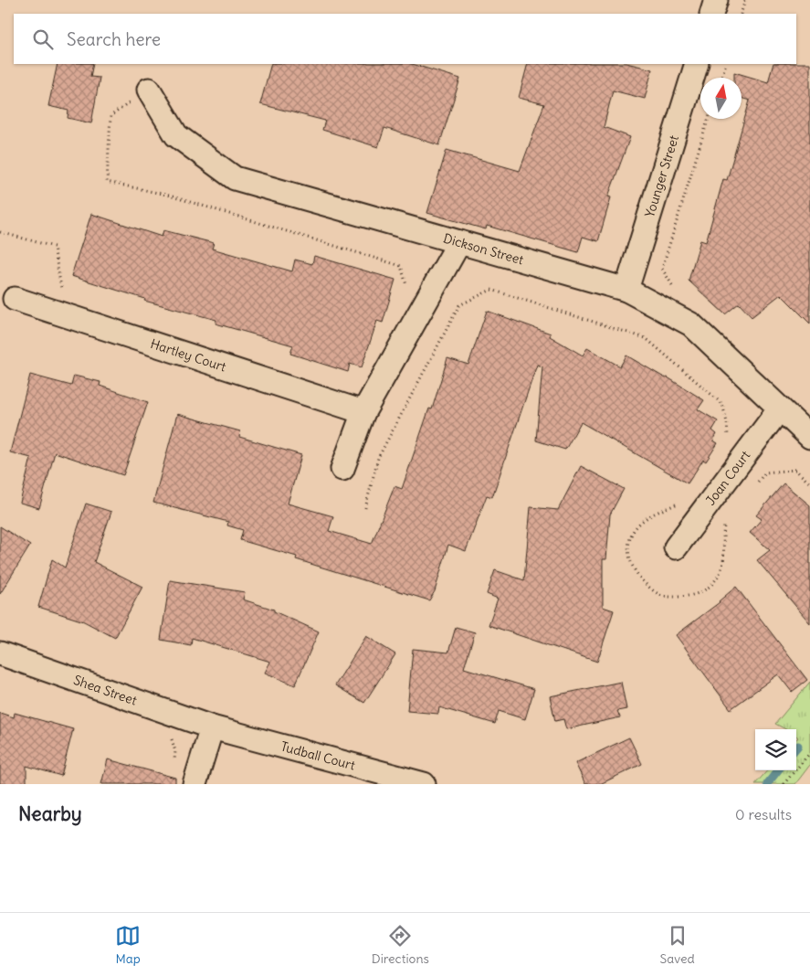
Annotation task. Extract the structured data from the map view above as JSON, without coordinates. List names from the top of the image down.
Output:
{
  "streets": {
    "street": [
      "Younger Street",
      "Dickson Street",
      "Hartley Court",
      "Joan Court",
      "Shea Street",
      "Tudball Court"
    ]
  },
  "crossings": [
    ["Younger Street", "Dickson Street"],
    ["Dickson Street", "Joan Court"],
    ["Shea Street", "Tudball Court"]
  ],
  "north": "top",
  "page": {
    "search": "Search here",
    "heading": ["Nearby", "0 results"],
    "nav": ["Map", "Directions", "Saved"]
  }
}
